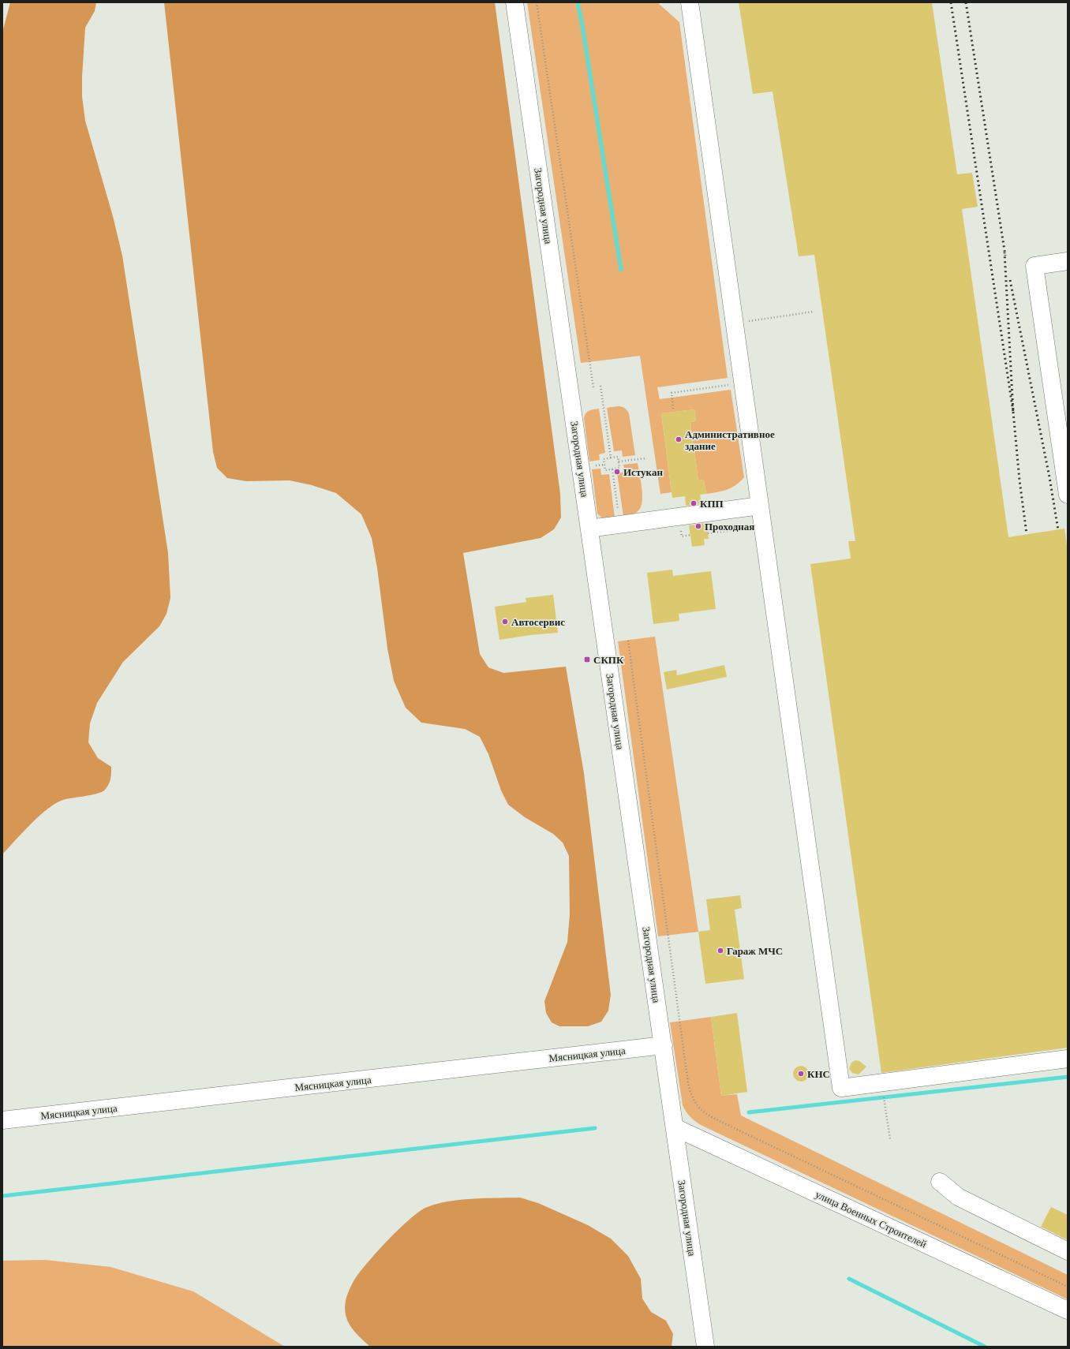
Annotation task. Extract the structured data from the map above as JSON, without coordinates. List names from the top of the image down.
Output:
{
  "streets": {
    "street": ["Загородная улица", "Мясницкая улица", "улица Военных Строителей"]
  },
  "crossings": [
    ["Загородная улица", "Мясницкая улица"],
    ["Загородная улица", "улица Военных Строителей"]
  ],
  "places": {
    "other": [
      "Административное здание",
      "Истукан",
      "КПП",
      "Проходная",
      "Автосервис",
      "Гараж МЧС",
      "КНС"
    ],
    "transit": ["СКПК"]
  }
}
